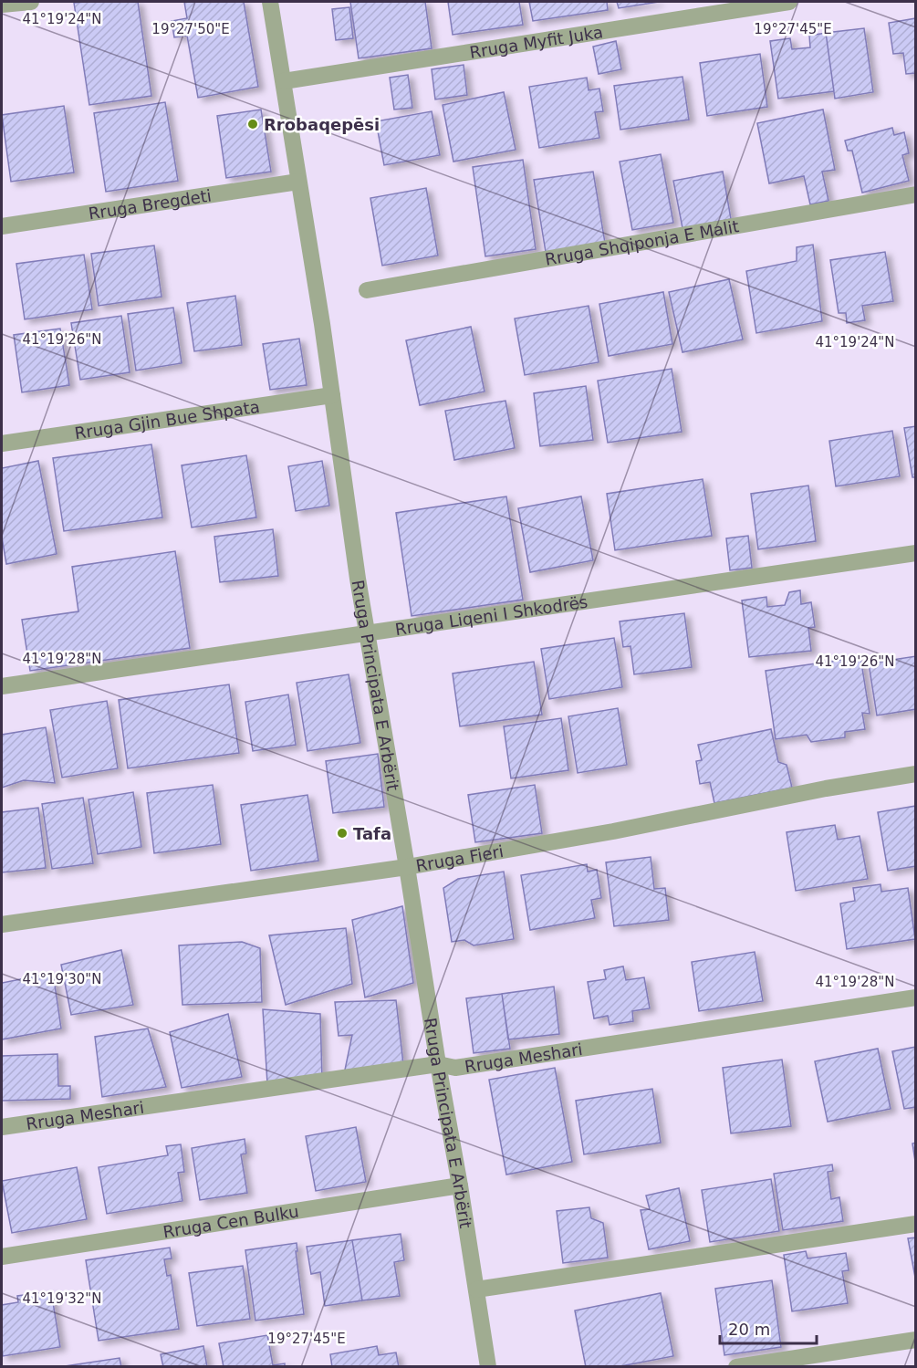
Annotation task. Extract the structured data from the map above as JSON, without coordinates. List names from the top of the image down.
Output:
{
  "streets": {
    "street": [
      "Rruga Myfit Juka",
      "Rruga Bregdeti",
      "Rruga Shqiponja E Malit",
      "Rruga Gjin Bue Shpata",
      "Rruga Liqeni I Shkodrës",
      "Rruga Principata E Arbërit",
      "Rruga Fieri",
      "Rruga Meshari",
      "Rruga Cen Bulku"
    ]
  },
  "crossings": [
    ["Rruga Myfit Juka", "Rruga Principata E Arbërit"],
    ["Rruga Bregdeti", "Rruga Principata E Arbërit"],
    ["Rruga Gjin Bue Shpata", "Rruga Principata E Arbërit"],
    ["Rruga Liqeni I Shkodrës", "Rruga Principata E Arbërit"],
    ["Rruga Principata E Arbërit", "Rruga Fieri"],
    ["Rruga Principata E Arbërit", "Rruga Meshari"],
    ["Rruga Principata E Arbërit", "Rruga Cen Bulku"]
  ],
  "places": ["Rrobaqepēsi", "Tafa"],
  "scale_bar": "20 m",
  "coordinates": [
    "41°19'24\"N",
    "19°27'50\"E",
    "19°27'45\"E",
    "41°19'26\"N",
    "41°19'28\"N",
    "41°19'30\"N",
    "41°19'32\"N"
  ]
}
